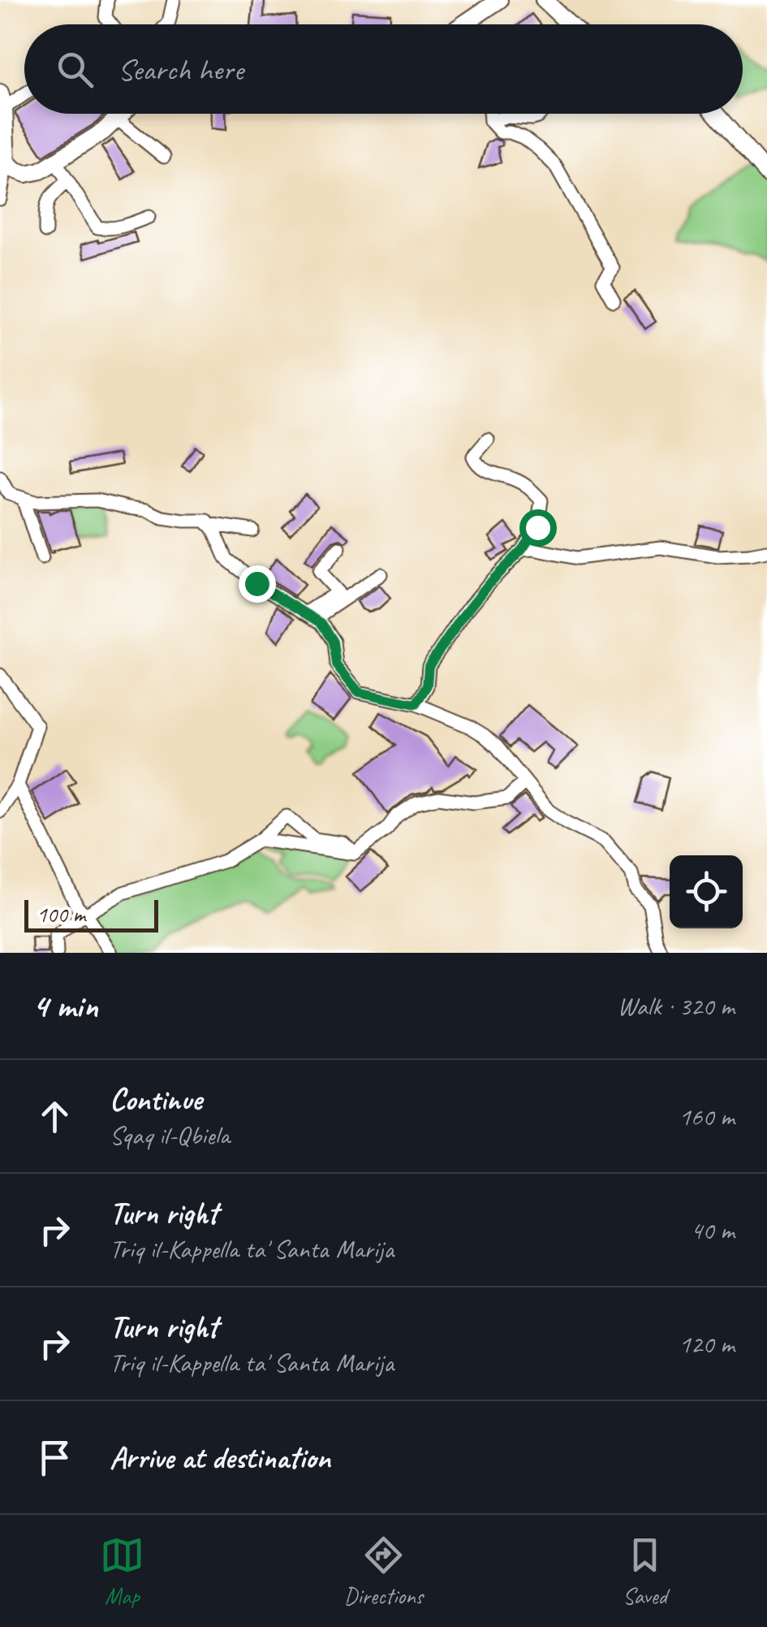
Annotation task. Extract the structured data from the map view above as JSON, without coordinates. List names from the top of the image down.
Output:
{
  "scale_bar": "100 m",
  "page": {
    "search": "Search here",
    "scale": "100 m",
    "heading": ["4 min", "Walk · 320 m"],
    "list": [
      ["Continue", "Sqaq il-Qbiela", "160 m"],
      ["Turn right", "Triq il-Kappella ta' Santa Marija", "40 m"],
      ["Turn right", "Triq il-Kappella ta' Santa Marija", "120 m"],
      "Arrive at destination"
    ],
    "nav": ["Map", "Directions", "Saved"]
  }
}
